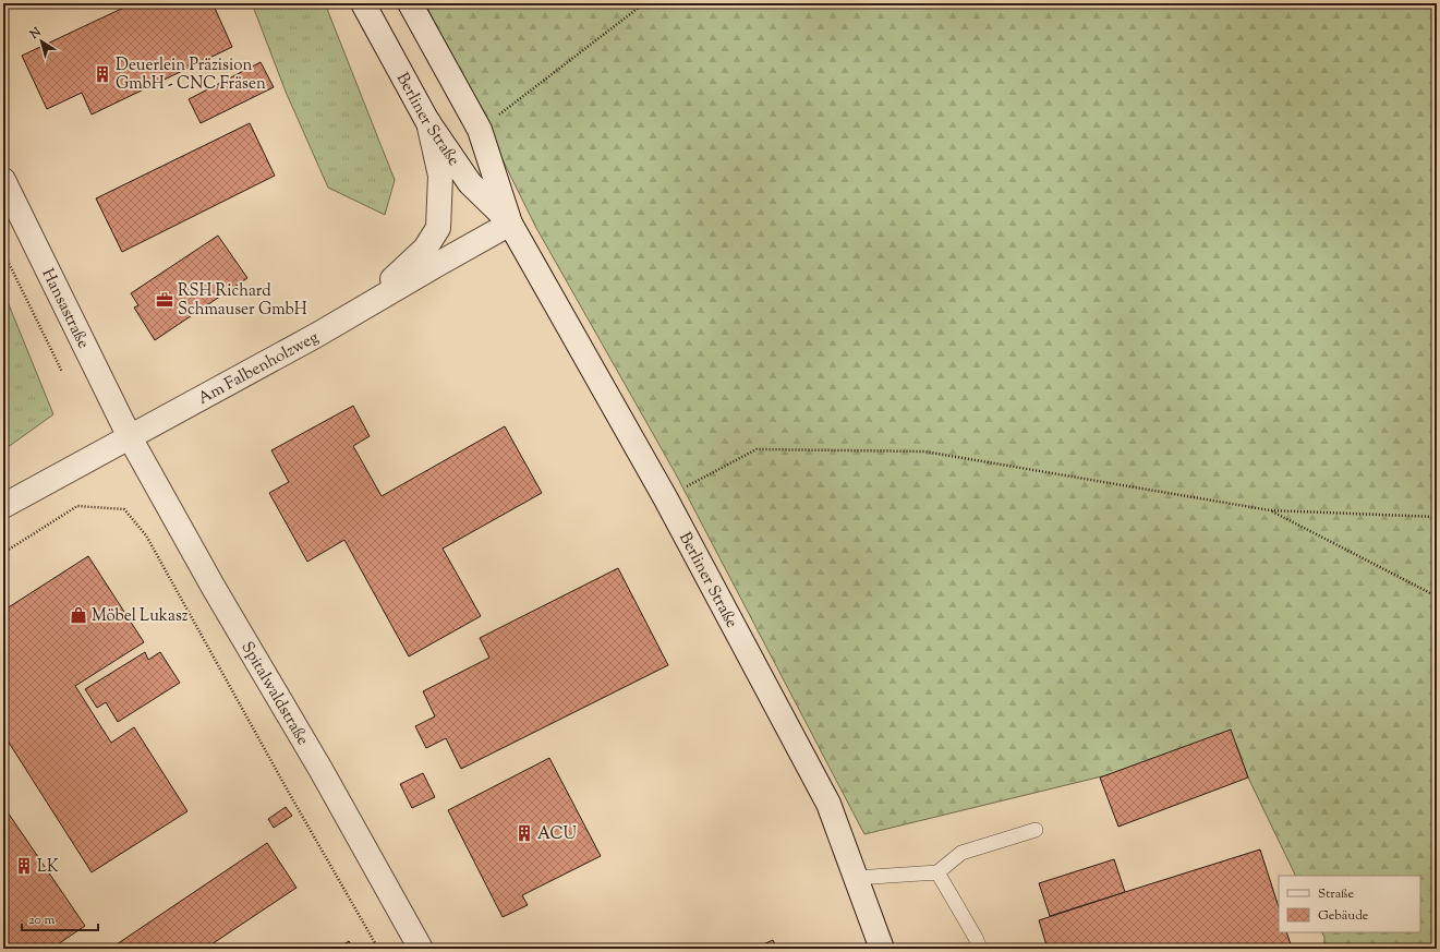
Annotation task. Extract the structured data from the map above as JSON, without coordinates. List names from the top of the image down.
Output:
{
  "streets": {
    "street": [
      "Berliner Straße",
      "Hansastraße",
      "Am Falbenholzweg",
      "Spitalwaldstraße"
    ]
  },
  "crossings": [
    ["Berliner Straße", "Am Falbenholzweg"],
    ["Hansastraße", "Am Falbenholzweg"],
    ["Hansastraße", "Spitalwaldstraße"],
    ["Am Falbenholzweg", "Spitalwaldstraße"]
  ],
  "places": {
    "building": ["Deuerlein Präzision GmbH - CNC Fräsen", "ACU", "LK"],
    "office": ["RSH Richard Schmauser GmbH"],
    "shop": ["Möbel Lukasz"]
  },
  "legend": ["Straße", "Gebäude"],
  "scale_bar": "20 m",
  "north": "top left"
}
